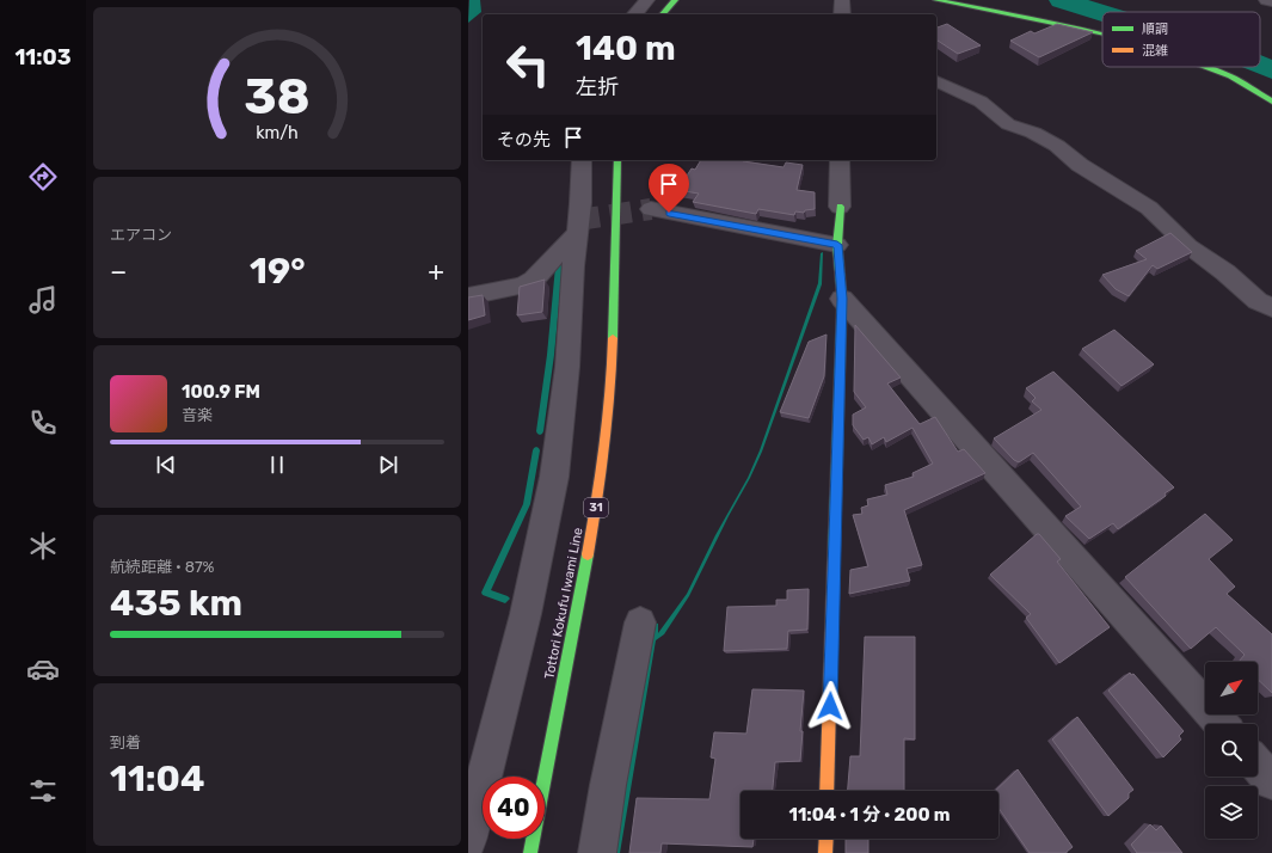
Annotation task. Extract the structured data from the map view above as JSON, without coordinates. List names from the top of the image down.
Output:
{
  "streets": {
    "street": ["31", "Tottori Kokufu Iwami Line"]
  },
  "legend": ["順調", "混雑"],
  "north": "top right",
  "page": {
    "tabs": "11:03",
    "turn": ["140 m", "左折"],
    "then": "その先",
    "tile": [
      "エアコン",
      ["航続距離 · 87%", "435 km"],
      ["到着", "11:04"]
    ],
    "heat": ["−", "19°", "+"],
    "song": ["100.9 FM", "音楽"],
    "limit": "40",
    "trip": "11:04 · 1 分 · 200 m",
    "gauge": ["38", "km/h"]
  }
}
